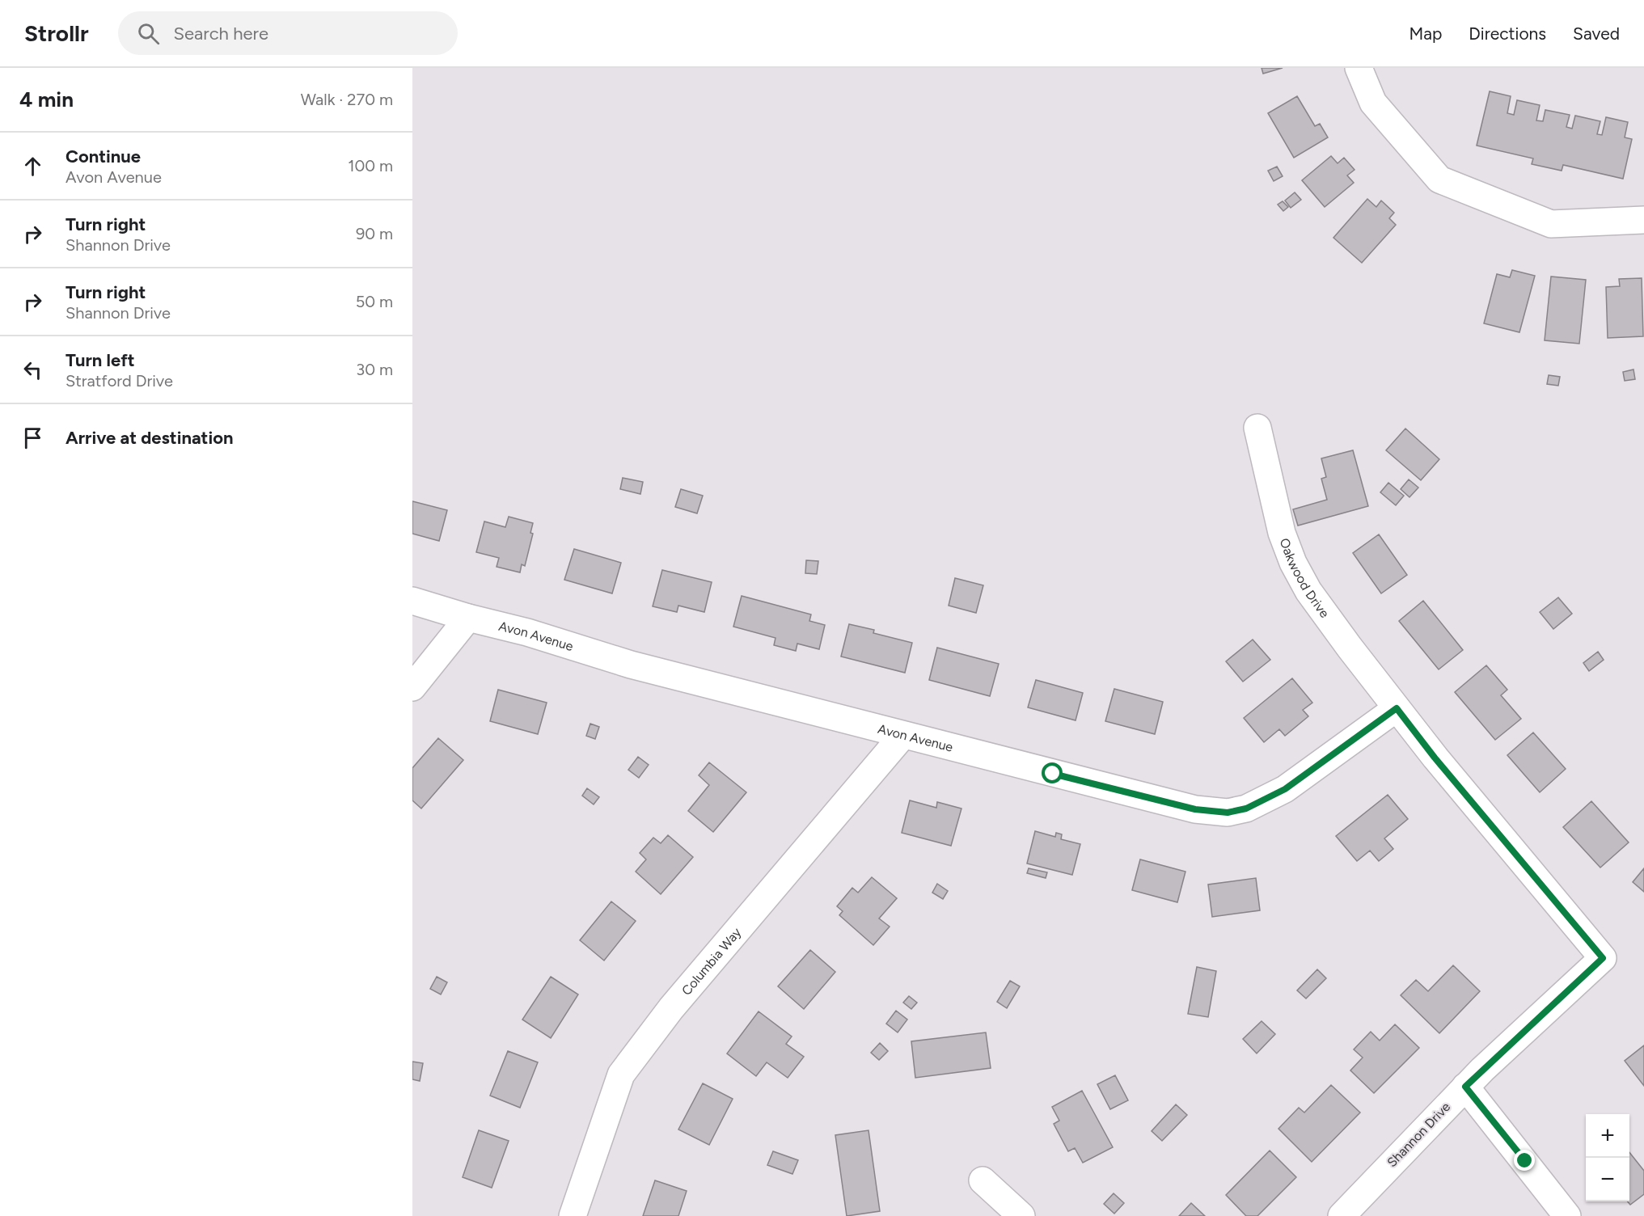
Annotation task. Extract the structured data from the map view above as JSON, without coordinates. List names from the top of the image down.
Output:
{
  "streets": {
    "street": [
      "Oakwood Drive",
      "Avon Avenue",
      "Columbia Way",
      "Shannon Drive"
    ]
  },
  "crossings": [
    ["Oakwood Drive", "Avon Avenue"],
    ["Oakwood Drive", "Shannon Drive"],
    ["Avon Avenue", "Columbia Way"],
    ["Avon Avenue", "Shannon Drive"]
  ],
  "page": {
    "header": "Strollr",
    "search": "Search here",
    "nav": ["Map", "Directions", "Saved"],
    "heading": ["4 min", "Walk · 270 m"],
    "list": [
      ["Continue", "Avon Avenue", "100 m"],
      ["Turn right", "Shannon Drive", "90 m"],
      ["Turn right", "Shannon Drive", "50 m"],
      ["Turn left", "Stratford Drive", "30 m"],
      "Arrive at destination"
    ],
    "map_buttons": ["+", "−"]
  }
}
